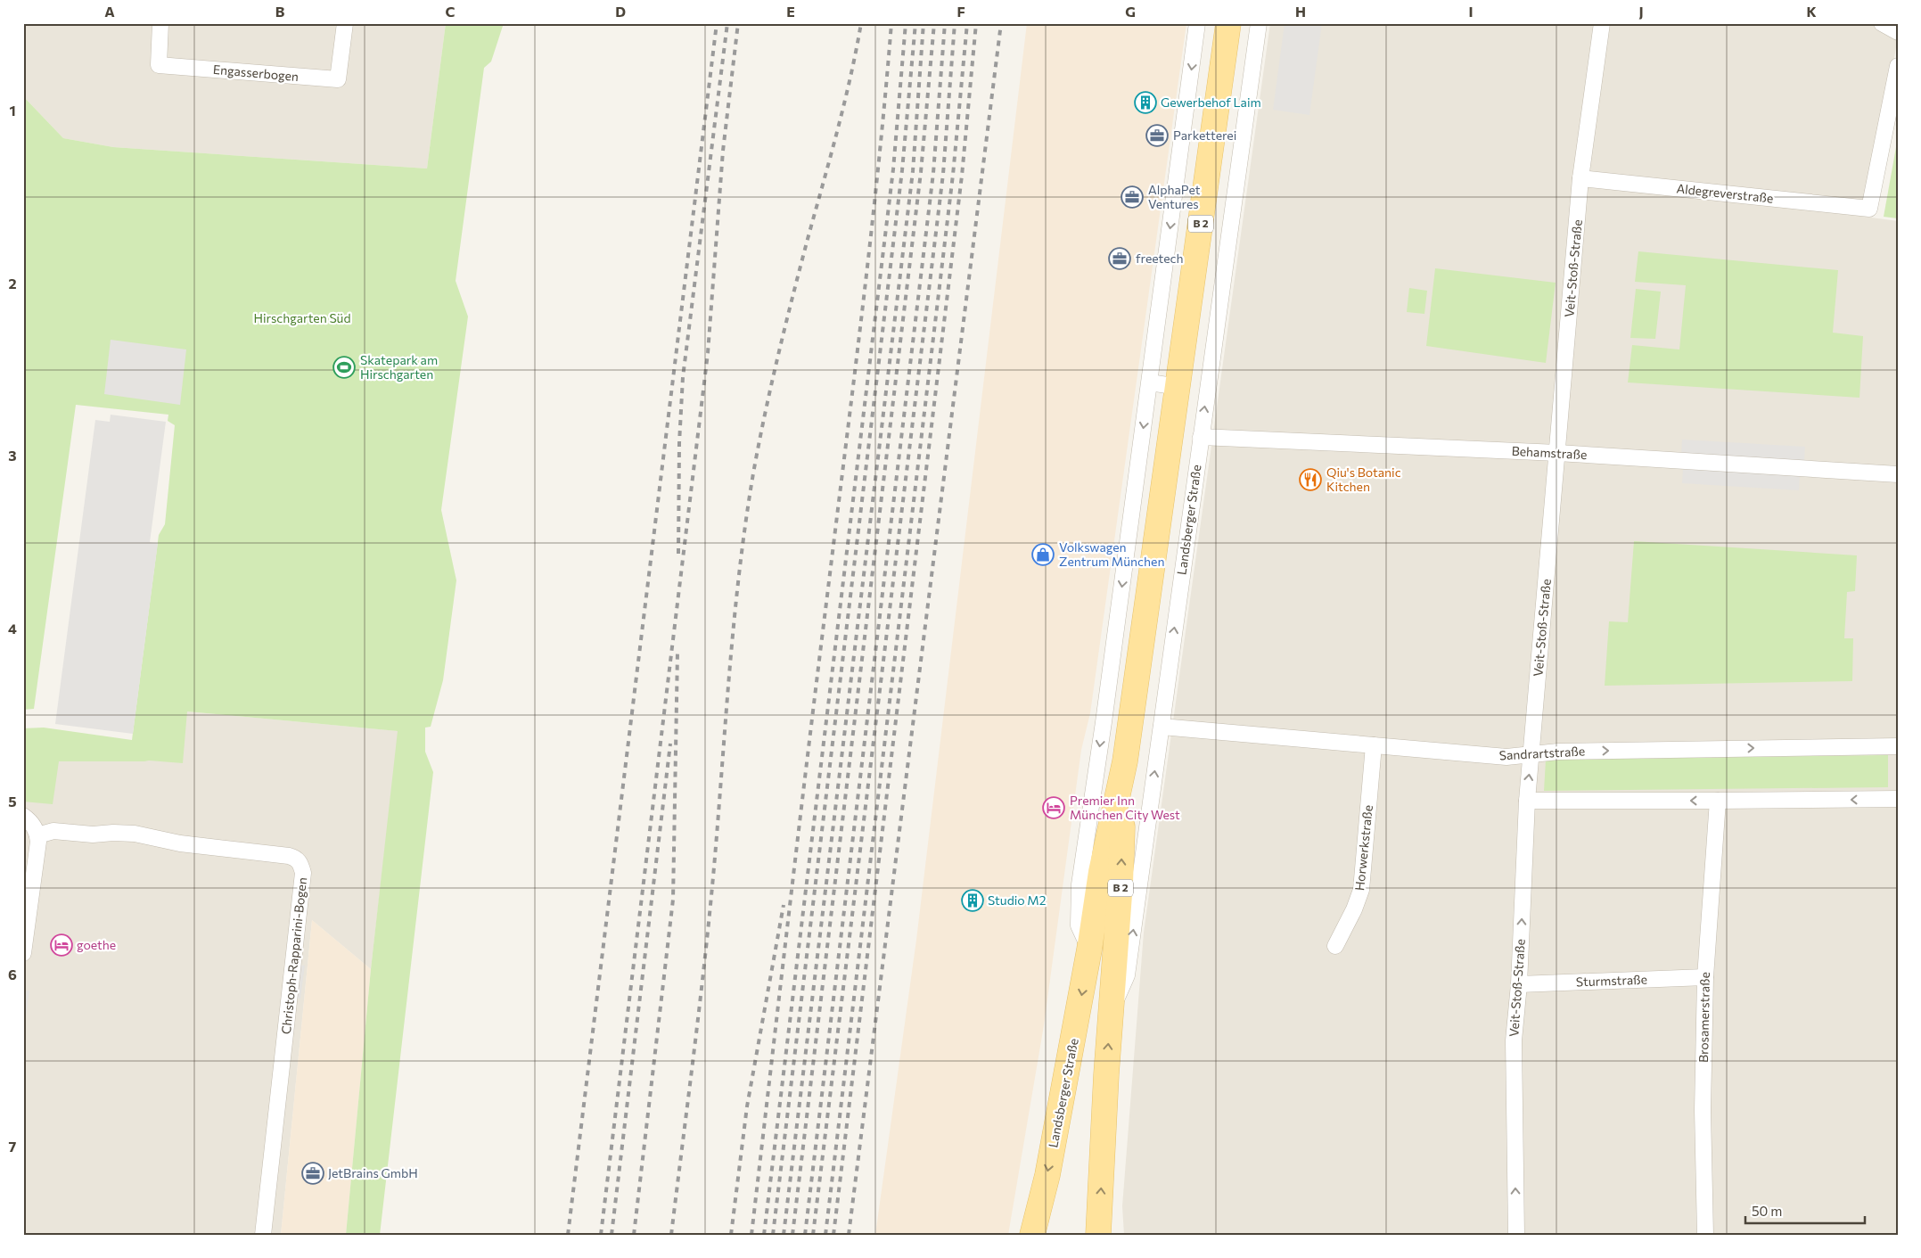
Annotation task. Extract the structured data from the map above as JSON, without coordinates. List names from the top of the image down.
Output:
{
  "streets": {
    "main road": ["B 2", "Landsberger Straße"],
    "street": [
      "Engasserbogen",
      "Aldegreverstraße",
      "Veit-Stoß-Straße",
      "Behamstraße",
      "Sandrartstraße",
      "Horwerkstraße",
      "Christoph-Rapparini-Bogen",
      "Sturmstraße",
      "Brosamerstraße"
    ]
  },
  "crossings": [
    ["Aldegreverstraße", "Veit-Stoß-Straße"],
    ["Veit-Stoß-Straße", "Behamstraße"],
    ["Veit-Stoß-Straße", "Sandrartstraße"],
    ["Veit-Stoß-Straße", "Sturmstraße"],
    ["Behamstraße", "Landsberger Straße"],
    ["Landsberger Straße", "Sandrartstraße"],
    ["Sandrartstraße", "Horwerkstraße"],
    ["Sturmstraße", "Brosamerstraße"]
  ],
  "one_way": ["Veit-Stoß-Straße"],
  "parks": ["Hirschgarten Süd"],
  "places": {
    "building": ["Gewerbehof Laim", "Studio M2"],
    "office": [
      "Parketterei",
      "AlphaPet Ventures",
      "freetech",
      "JetBrains GmbH"
    ],
    "sports": ["Skatepark am Hirschgarten"],
    "restaurant": ["Qiu's Botanic Kitchen"],
    "shop": ["Volkswagen Zentrum München"],
    "hotel": ["Premier Inn München City West", "goethe"]
  },
  "scale_bar": "50 m",
  "grid": {
    "columns": [
      "A",
      "B",
      "C",
      "D",
      "E",
      "F",
      "G",
      "H",
      "I",
      "J",
      "K"
    ],
    "rows": [
      "1",
      "2",
      "3",
      "4",
      "5",
      "6",
      "7"
    ]
  }
}
